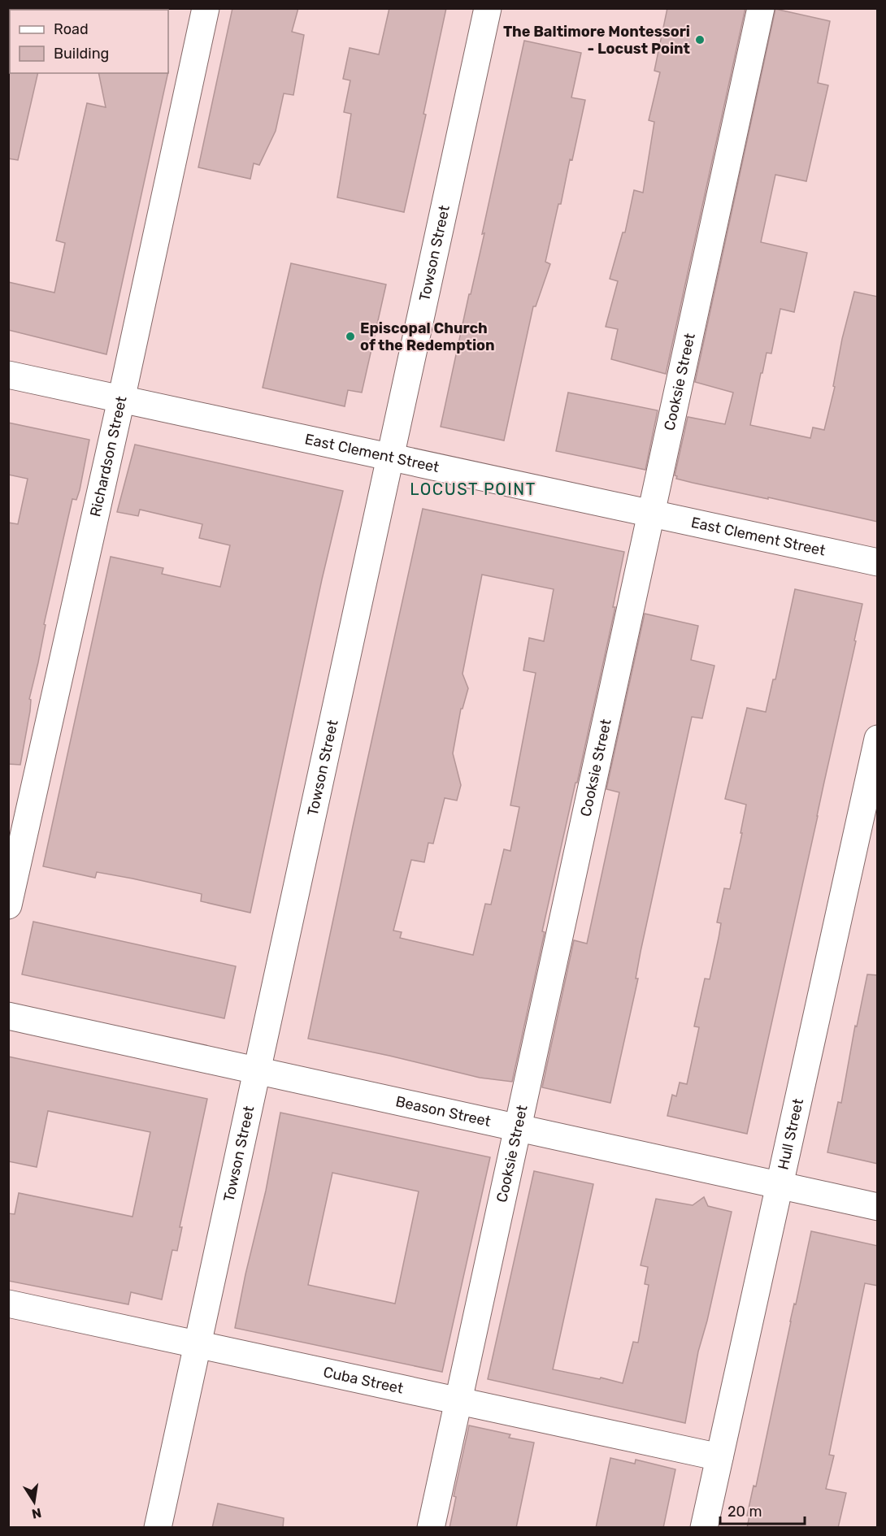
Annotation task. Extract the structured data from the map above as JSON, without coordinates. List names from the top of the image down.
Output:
{
  "streets": {
    "street": [
      "Towson Street",
      "Cooksie Street",
      "East Clement Street",
      "Richardson Street",
      "Beason Street",
      "Hull Street",
      "Cuba Street"
    ]
  },
  "crossings": [
    ["Towson Street", "East Clement Street"],
    ["Towson Street", "Beason Street"],
    ["Towson Street", "Cuba Street"],
    ["Cooksie Street", "East Clement Street"],
    ["Cooksie Street", "Beason Street"],
    ["Cooksie Street", "Cuba Street"],
    ["East Clement Street", "Richardson Street"],
    ["Beason Street", "Hull Street"],
    ["Hull Street", "Cuba Street"]
  ],
  "districts": ["LOCUST POINT"],
  "places": ["The Baltimore Montessori - Locust Point", "Episcopal Church of the Redemption"],
  "legend": ["Road", "Building"],
  "scale_bar": "20 m",
  "north": "bottom"
}
